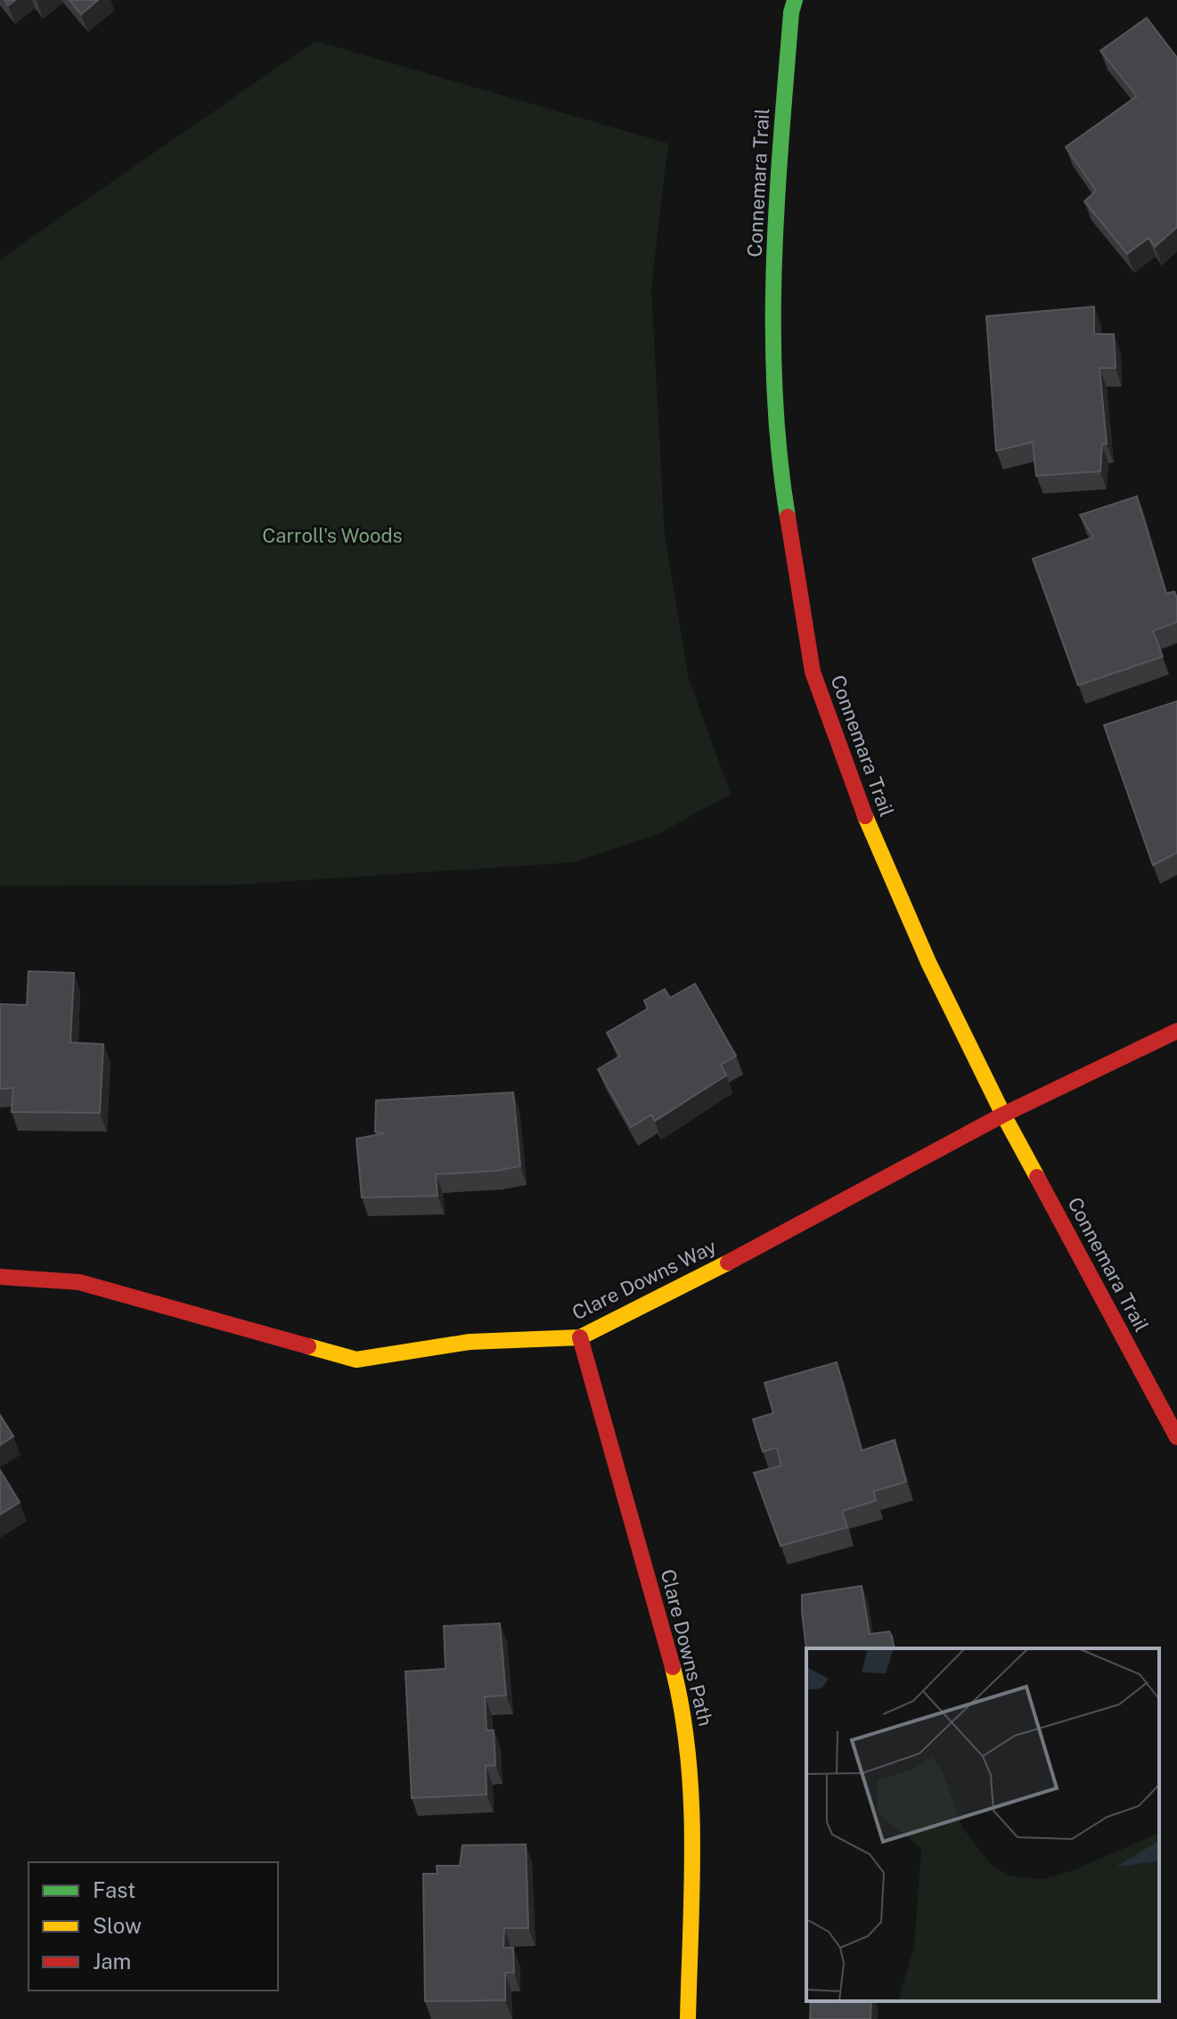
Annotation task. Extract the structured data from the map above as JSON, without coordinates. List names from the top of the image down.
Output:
{
  "streets": {
    "street": ["Connemara Trail", "Clare Downs Way", "Clare Downs Path"]
  },
  "crossings": [
    ["Connemara Trail", "Clare Downs Way"],
    ["Clare Downs Way", "Clare Downs Path"]
  ],
  "parks": ["Carroll's Woods"],
  "legend": ["Fast", "Slow", "Jam"]
}
